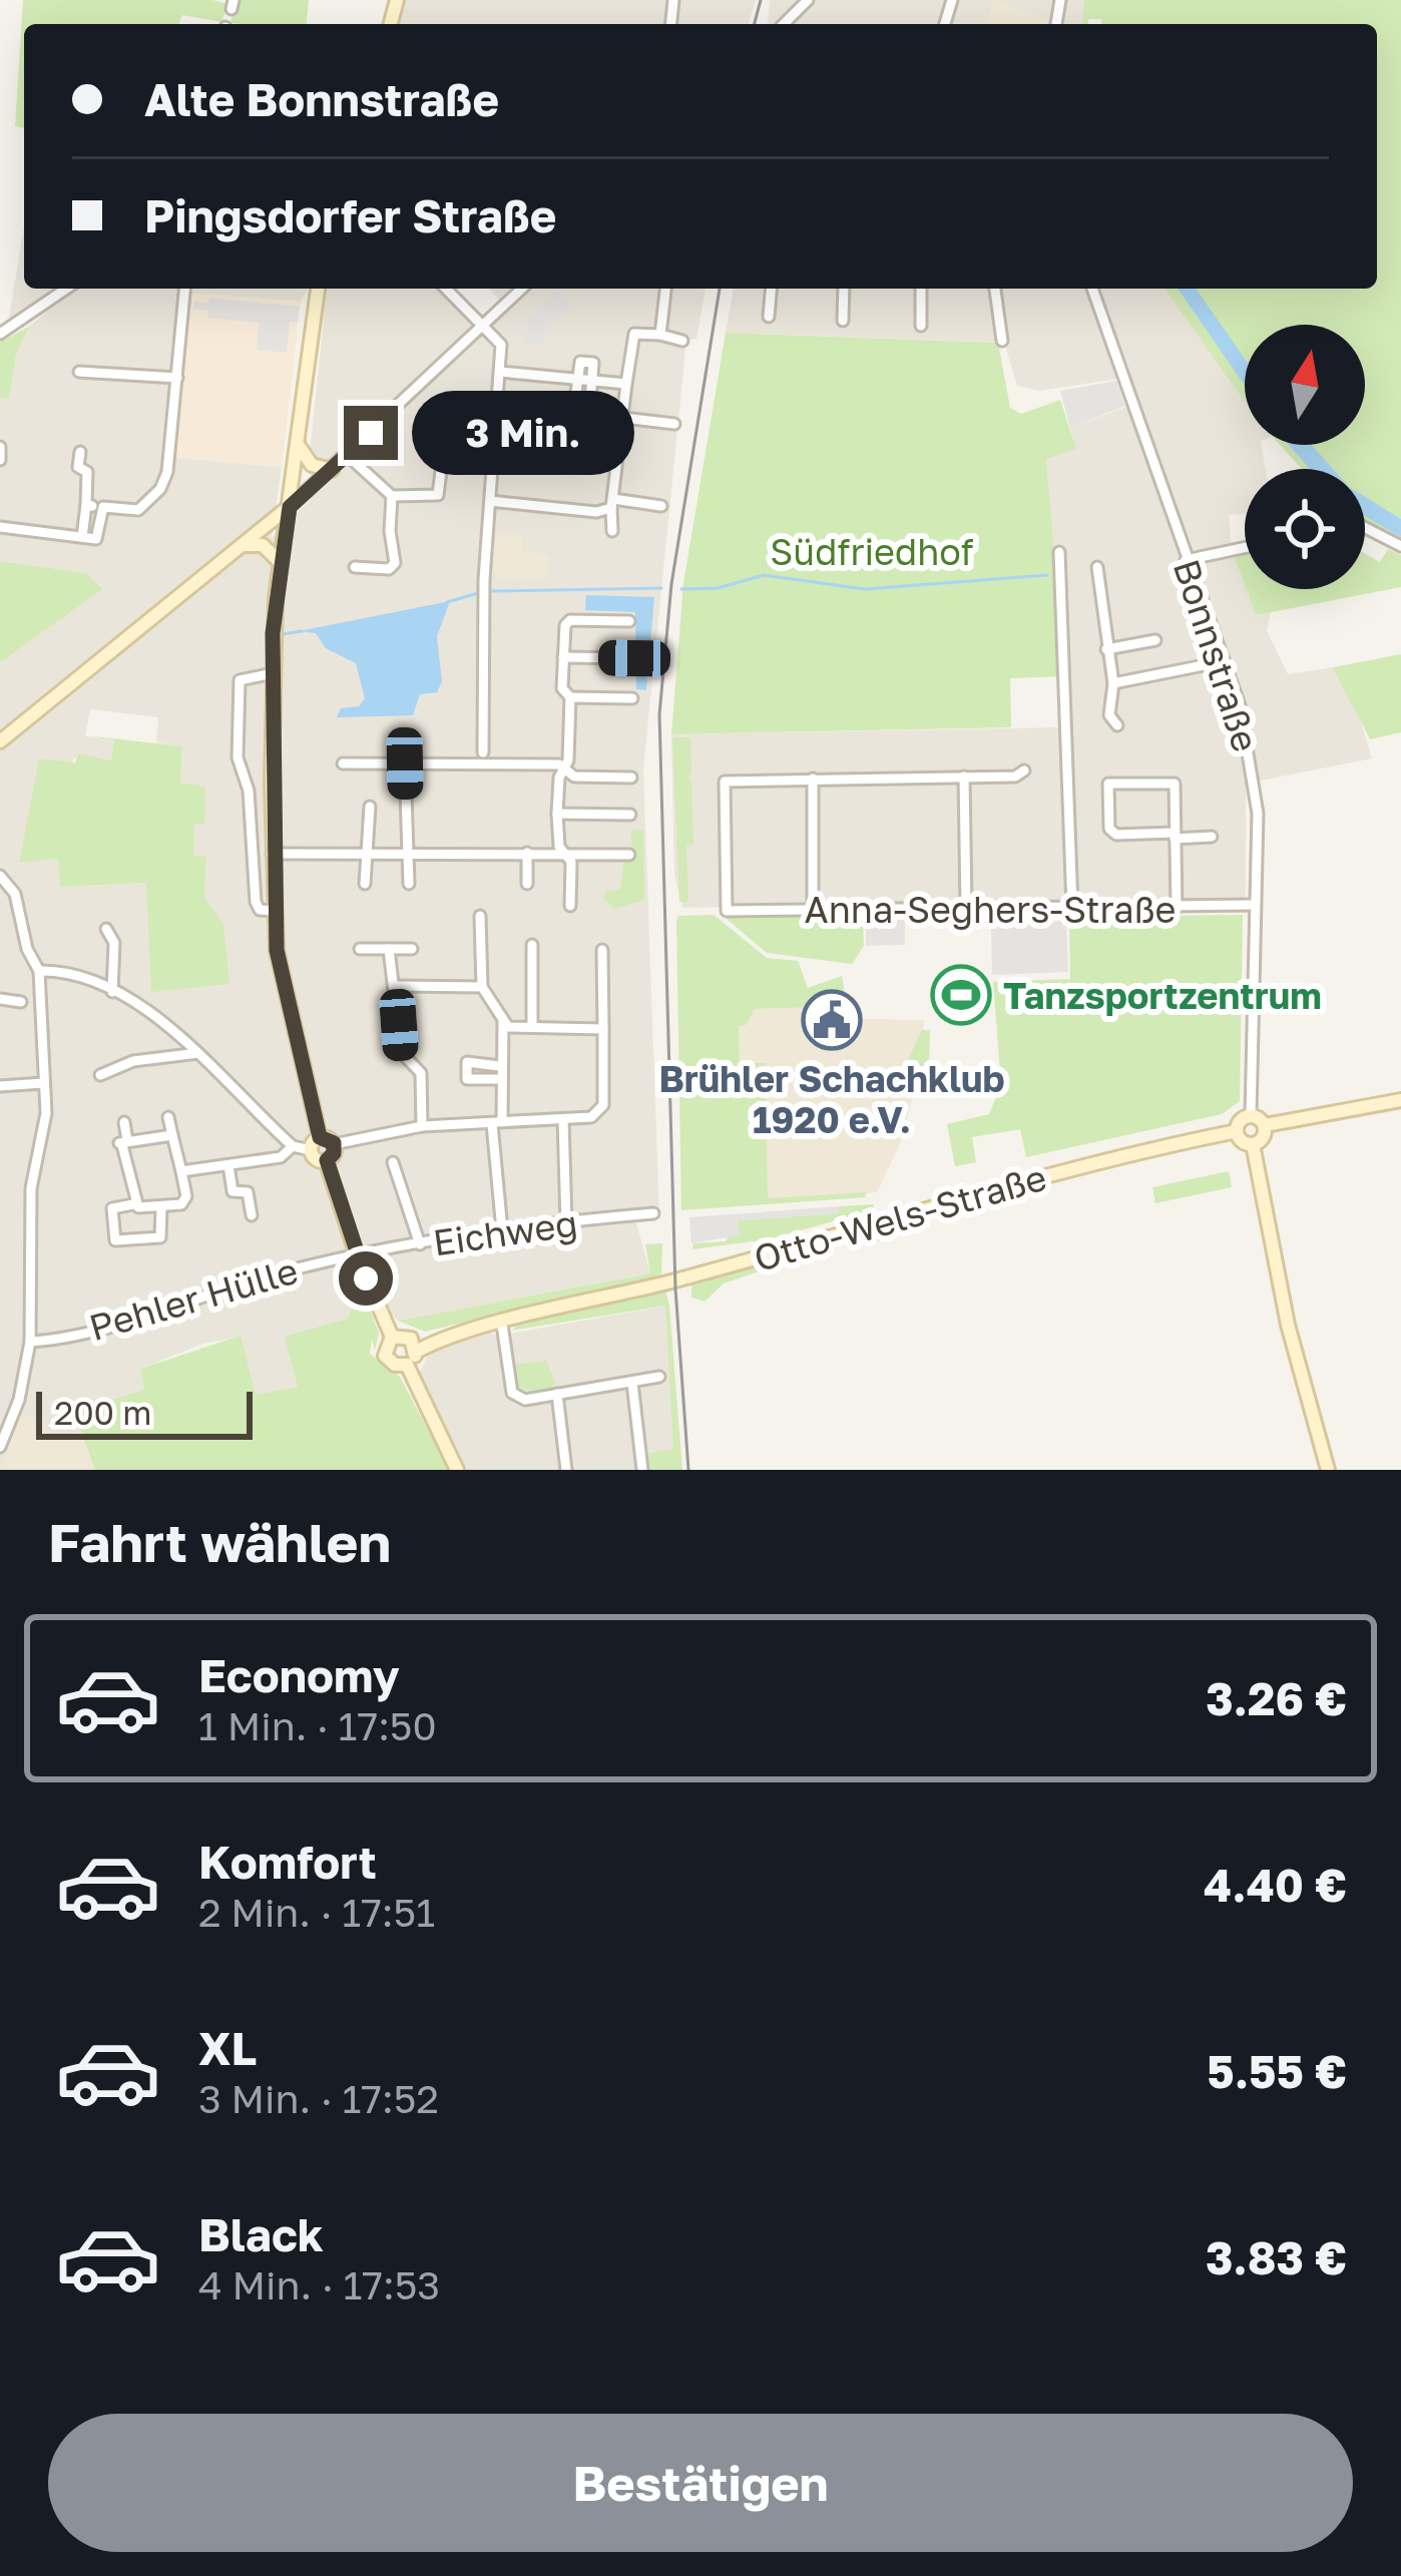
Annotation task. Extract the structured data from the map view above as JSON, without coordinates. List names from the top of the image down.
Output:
{
  "streets": {
    "main road": ["Otto-Wels-Straße"],
    "street": [
      "Bonnstraße",
      "Anna-Seghers-Straße",
      "Eichweg",
      "Pehler Hülle"
    ]
  },
  "crossings": [
    ["Bonnstraße", "Anna-Seghers-Straße"],
    ["Bonnstraße", "Otto-Wels-Straße"],
    ["Eichweg", "Pehler Hülle"]
  ],
  "parks": ["Südfriedhof"],
  "places": {
    "sports": ["Tanzsportzentrum"],
    "public building": ["Brühler Schachklub 1920 e.V."]
  },
  "scale_bar": "200 m",
  "north": "top",
  "page": {
    "banner": ["Alte Bonnstraße", "Pingsdorfer Straße"],
    "bubble": "3 Min.",
    "scale": "200 m",
    "heading": "Fahrt wählen",
    "list": [
      {
        "name": "Economy",
        "note": "1 Min. · 17:50",
        "value": "3.26 €"
      },
      {
        "name": "Komfort",
        "note": "2 Min. · 17:51",
        "value": "4.40 €"
      },
      {
        "name": "XL",
        "note": "3 Min. · 17:52",
        "value": "5.55 €"
      },
      {
        "name": "Black",
        "note": "4 Min. · 17:53",
        "value": "3.83 €"
      }
    ],
    "buttons": "Bestätigen"
  }
}
